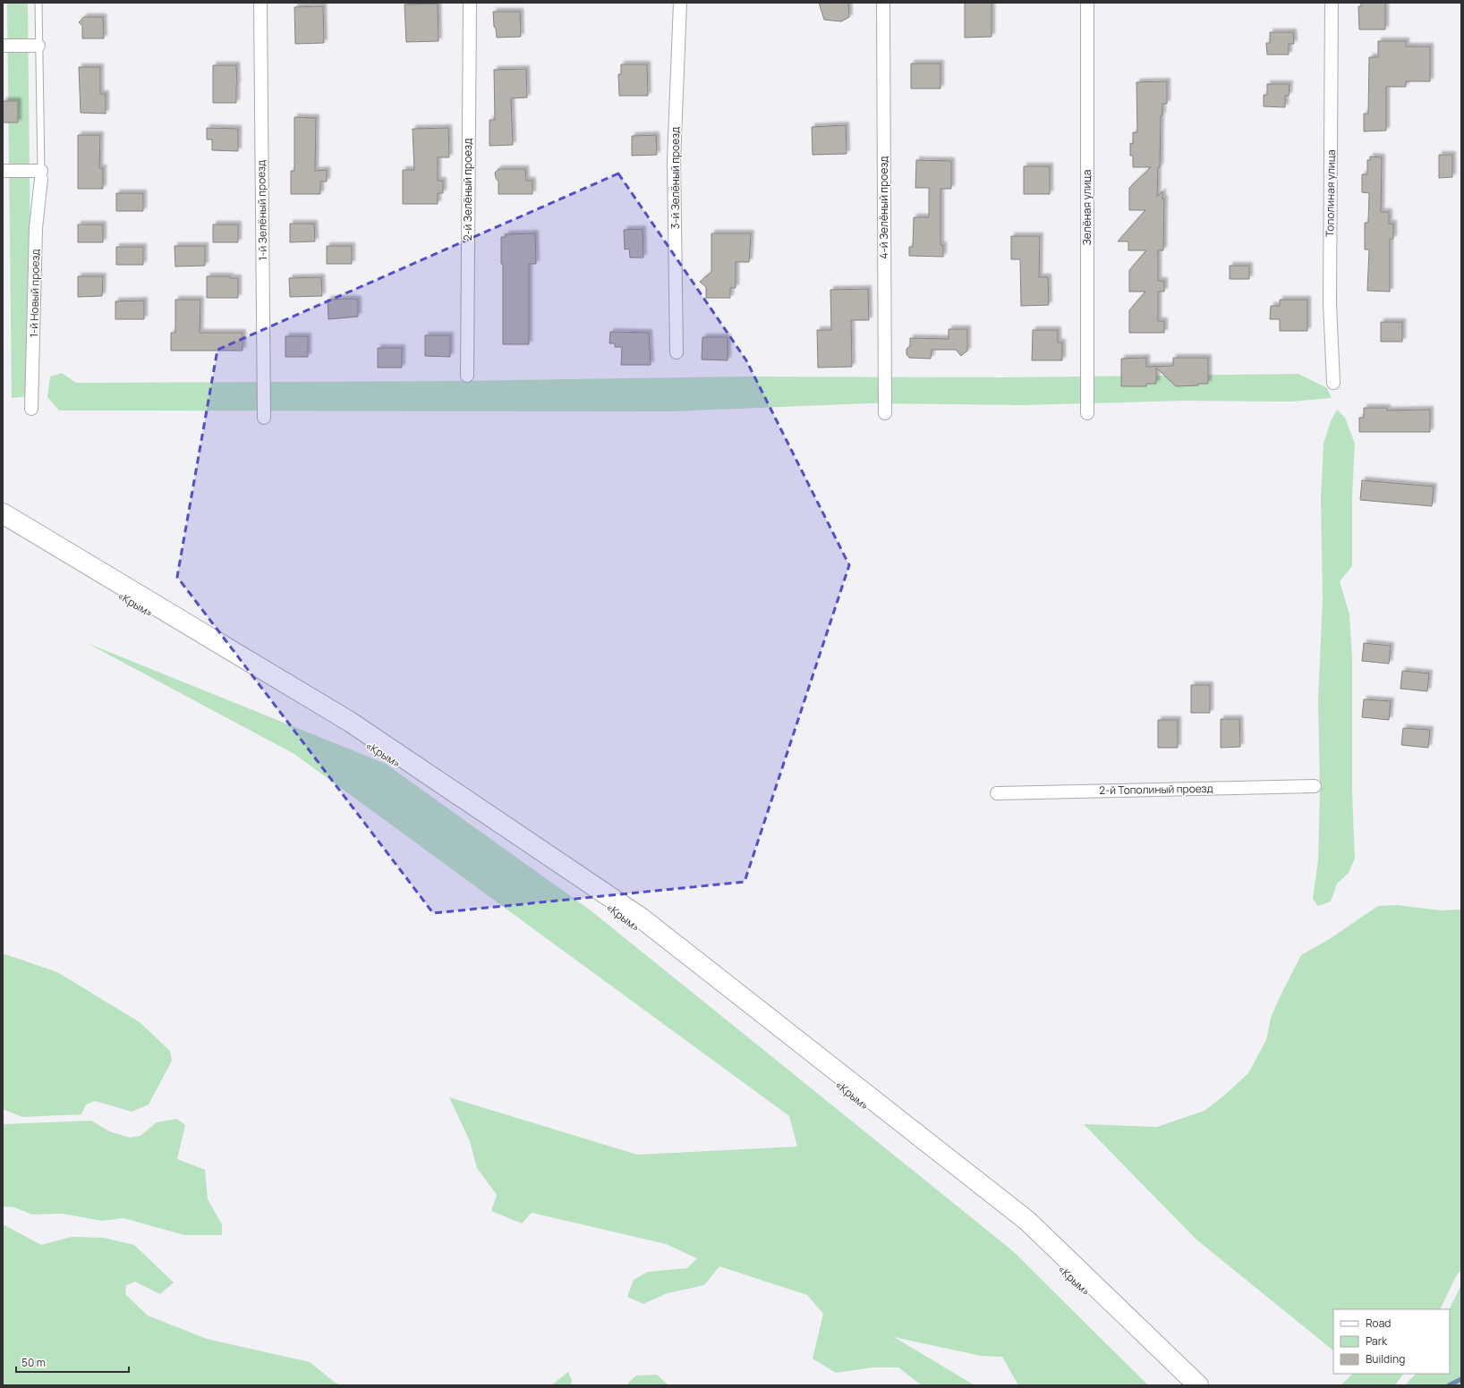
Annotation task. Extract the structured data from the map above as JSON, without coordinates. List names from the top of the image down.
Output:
{
  "streets": {
    "highway": ["«Крым»"],
    "street": [
      "3-й Зелёный проезд",
      "2-й Зелёный проезд",
      "Тополиная улица",
      "4-й Зелёный проезд",
      "Зелёная улица",
      "1-й Зелёный проезд",
      "1-й Новый проезд",
      "2-й Тополиный проезд"
    ]
  },
  "legend": ["Road", "Park", "Building"],
  "scale_bar": "50 m"
}
